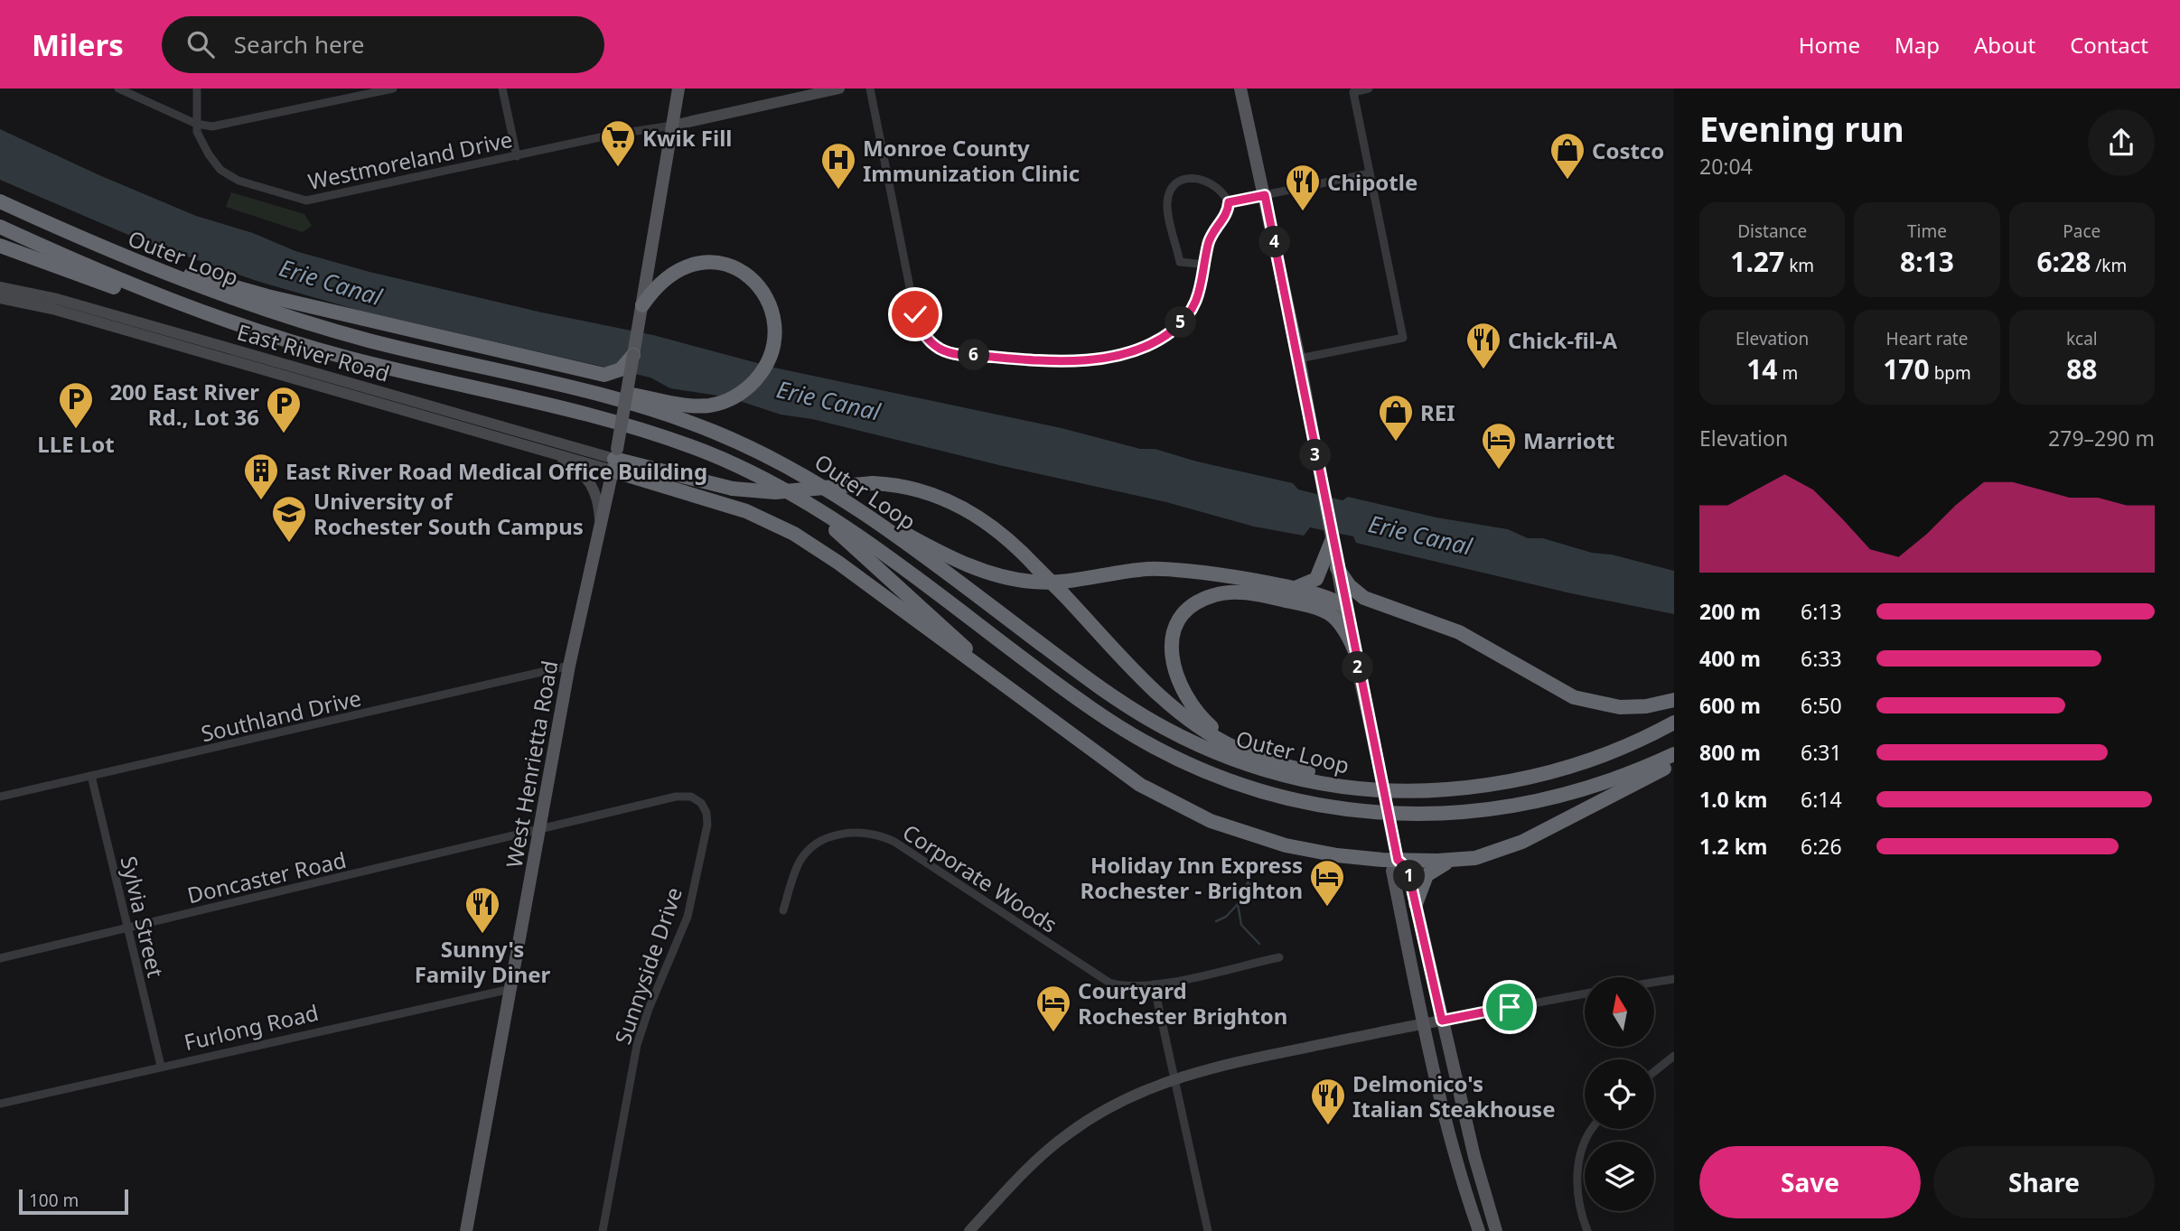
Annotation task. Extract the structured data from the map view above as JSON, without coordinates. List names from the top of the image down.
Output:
{
  "streets": {
    "highway": ["Outer Loop"],
    "main road": ["West Henrietta Road"],
    "street": [
      "Westmoreland Drive",
      "East River Road",
      "Southland Drive",
      "Doncaster Road",
      "Corporate Woods",
      "Sylvia Street",
      "Sunnyside Drive",
      "Furlong Road"
    ]
  },
  "crossings": [
    ["Westmoreland Drive", "West Henrietta Road"],
    ["East River Road", "West Henrietta Road"],
    ["Southland Drive", "West Henrietta Road"],
    ["Southland Drive", "Sylvia Street"],
    ["West Henrietta Road", "Doncaster Road"],
    ["West Henrietta Road", "Sunnyside Drive"],
    ["West Henrietta Road", "Furlong Road"],
    ["Doncaster Road", "Sylvia Street"],
    ["Doncaster Road", "Sunnyside Drive"],
    ["Sylvia Street", "Furlong Road"]
  ],
  "water": ["Erie Canal"],
  "places": {
    "supermarket": ["Kwik Fill"],
    "shop": ["Costco", "REI"],
    "hospital": ["Monroe County Immunization Clinic"],
    "restaurant": [
      "Chipotle",
      "Chick-fil-A",
      "Sunny's Family Diner",
      "Delmonico's Italian Steakhouse"
    ],
    "parking": ["LLE Lot", "200 East River Rd., Lot 36"],
    "hotel": ["Marriott", "Holiday Inn Express Rochester - Brighton", "Courtyard Rochester Brighton"],
    "building": ["East River Road Medical Office Building"],
    "school or university": ["University of Rochester South Campus"]
  },
  "scale_bar": "100 m",
  "north": "top",
  "page": {
    "header": "Milers",
    "search": "Search here",
    "nav": [
      "Home",
      "Map",
      "About",
      "Contact"
    ],
    "heading": ["Evening run", "20:04"],
    "stats": [
      ["Distance", "1.27 km"],
      ["Time", "8:13"],
      ["Pace", "6:28 /km"],
      ["Elevation", "14 m"],
      ["Heart rate", "170 bpm"],
      ["kcal", "88"]
    ],
    "pins": [
      "4",
      "5",
      "6",
      "3",
      "2",
      "1"
    ],
    "chart": ["Elevation", "279–290 m"],
    "list": [
      {
        "name": "200 m",
        "note": "6:13"
      },
      {
        "name": "400 m",
        "note": "6:33"
      },
      {
        "name": "600 m",
        "note": "6:50"
      },
      {
        "name": "800 m",
        "note": "6:31"
      },
      {
        "name": "1.0 km",
        "note": "6:14"
      },
      {
        "name": "1.2 km",
        "note": "6:26"
      }
    ],
    "buttons": ["Save", "Share"],
    "scale": "100 m"
  }
}
